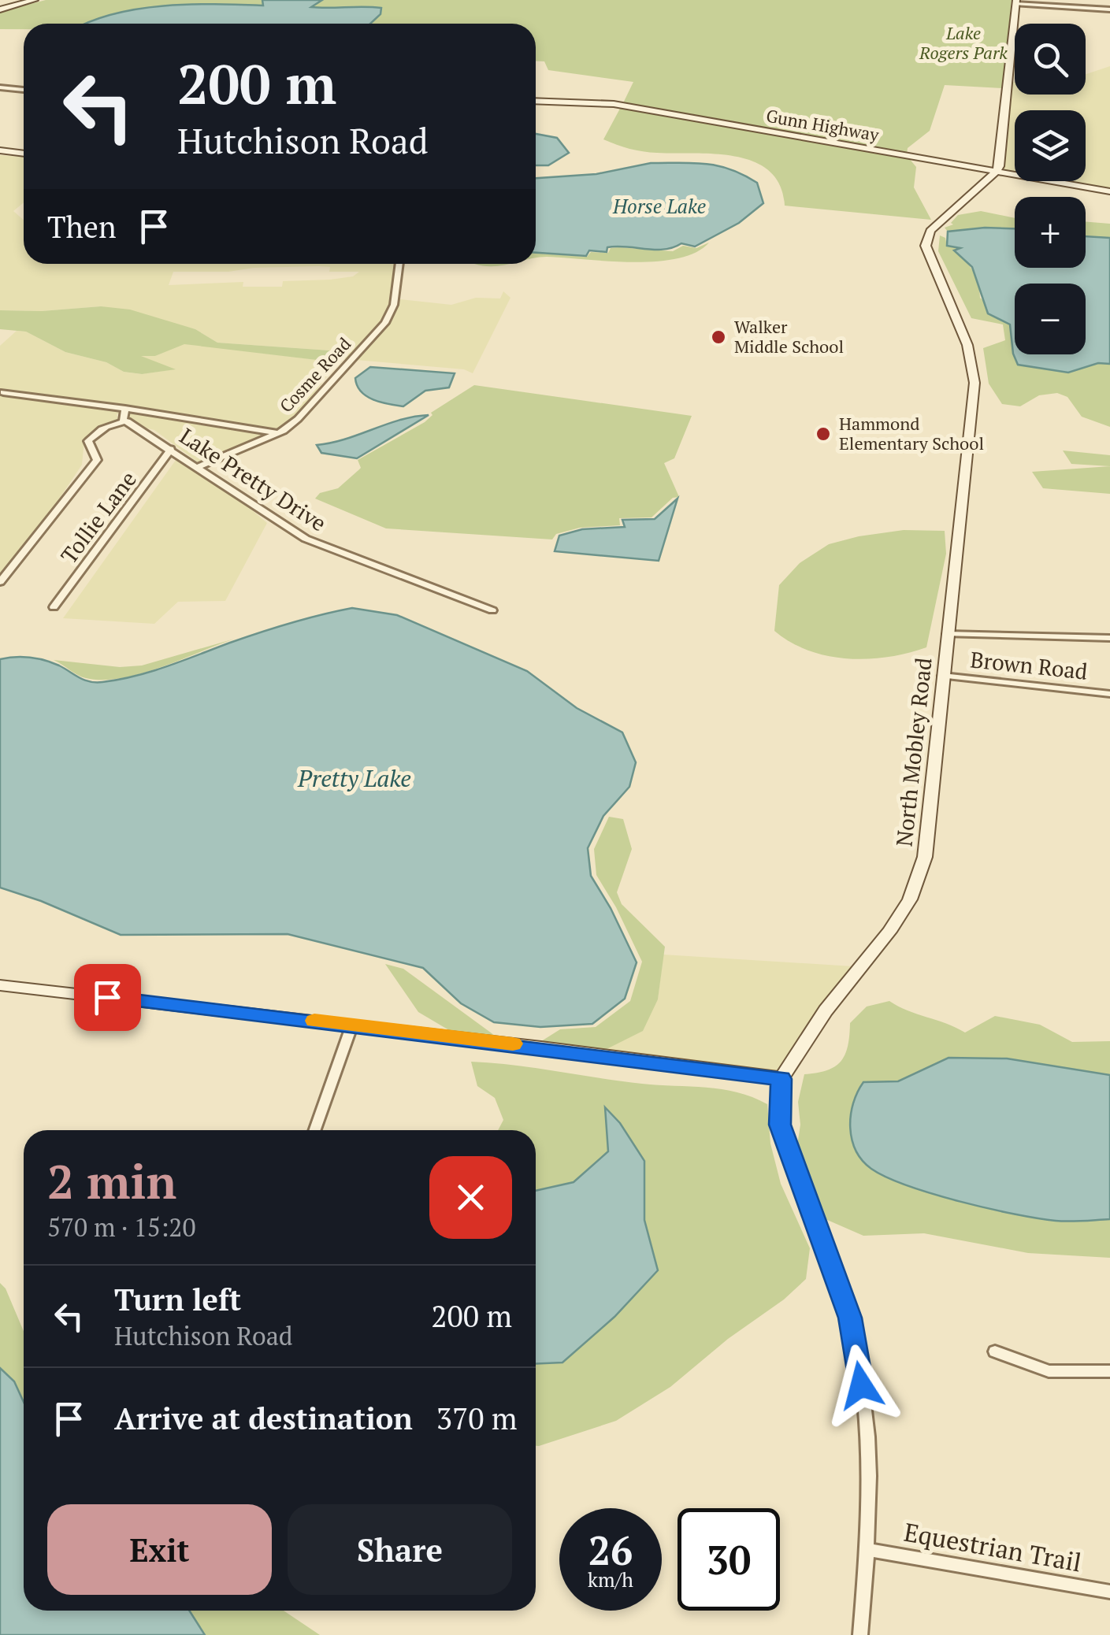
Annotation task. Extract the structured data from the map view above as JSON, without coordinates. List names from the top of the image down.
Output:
{
  "streets": {
    "street": [
      "Gunn Highway",
      "Cosme Road",
      "Lake Pretty Drive",
      "Tollie Lane",
      "Brown Road",
      "North Mobley Road",
      "Equestrian Trail"
    ]
  },
  "crossings": [
    ["Gunn Highway", "North Mobley Road"],
    ["Cosme Road", "Lake Pretty Drive"],
    ["Lake Pretty Drive", "Tollie Lane"],
    ["Brown Road", "North Mobley Road"]
  ],
  "water": ["Horse Lake", "Pretty Lake"],
  "parks": ["Lake Rogers Park"],
  "places": ["Walker Middle School", "Hammond Elementary School"],
  "page": {
    "map_buttons": ["+", "−"],
    "turn": ["200 m", "Hutchison Road"],
    "then": "Then",
    "heading": ["2 min", "570 m · 15:20"],
    "list": [
      {
        "name": "Turn left",
        "note": "Hutchison Road",
        "value": "200 m"
      },
      {
        "name": "Arrive at destination",
        "value": "370 m"
      }
    ],
    "buttons": ["Exit", "Share"],
    "speed": "26 km/h",
    "limit": "30"
  }
}
